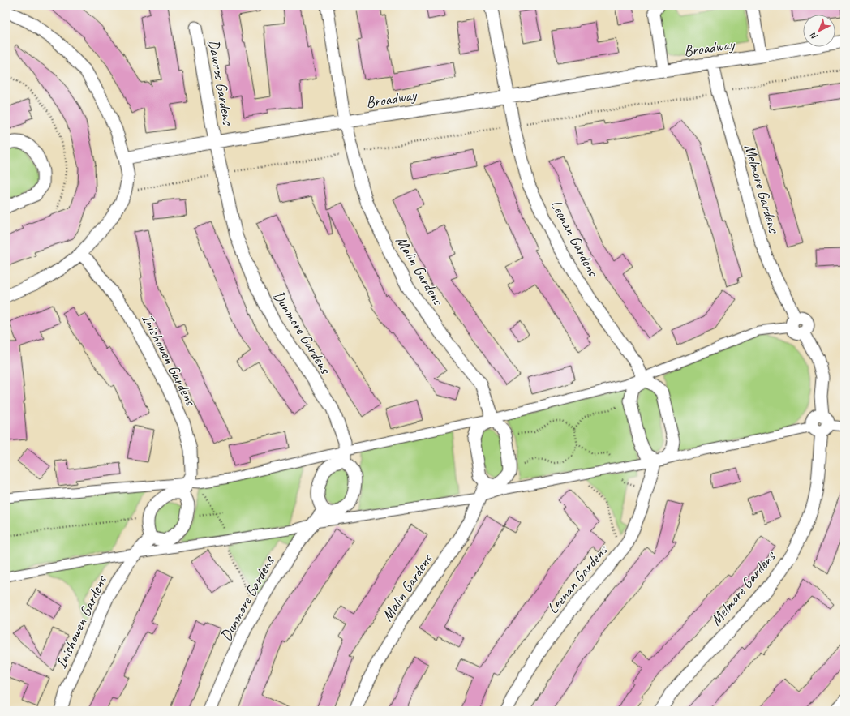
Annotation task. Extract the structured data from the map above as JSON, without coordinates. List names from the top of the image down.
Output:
{
  "streets": {
    "street": [
      "Broadway",
      "Dawros Gardens",
      "Melmore Gardens",
      "Leenan Gardens",
      "Malin Gardens",
      "Dunmore Gardens",
      "Inishowen Gardens"
    ]
  },
  "crossings": [
    ["Broadway", "Dawros Gardens"],
    ["Broadway", "Melmore Gardens"],
    ["Broadway", "Leenan Gardens"],
    ["Broadway", "Malin Gardens"],
    ["Broadway", "Dunmore Gardens"],
    ["Dawros Gardens", "Dunmore Gardens"]
  ],
  "north": "bottom left"
}
